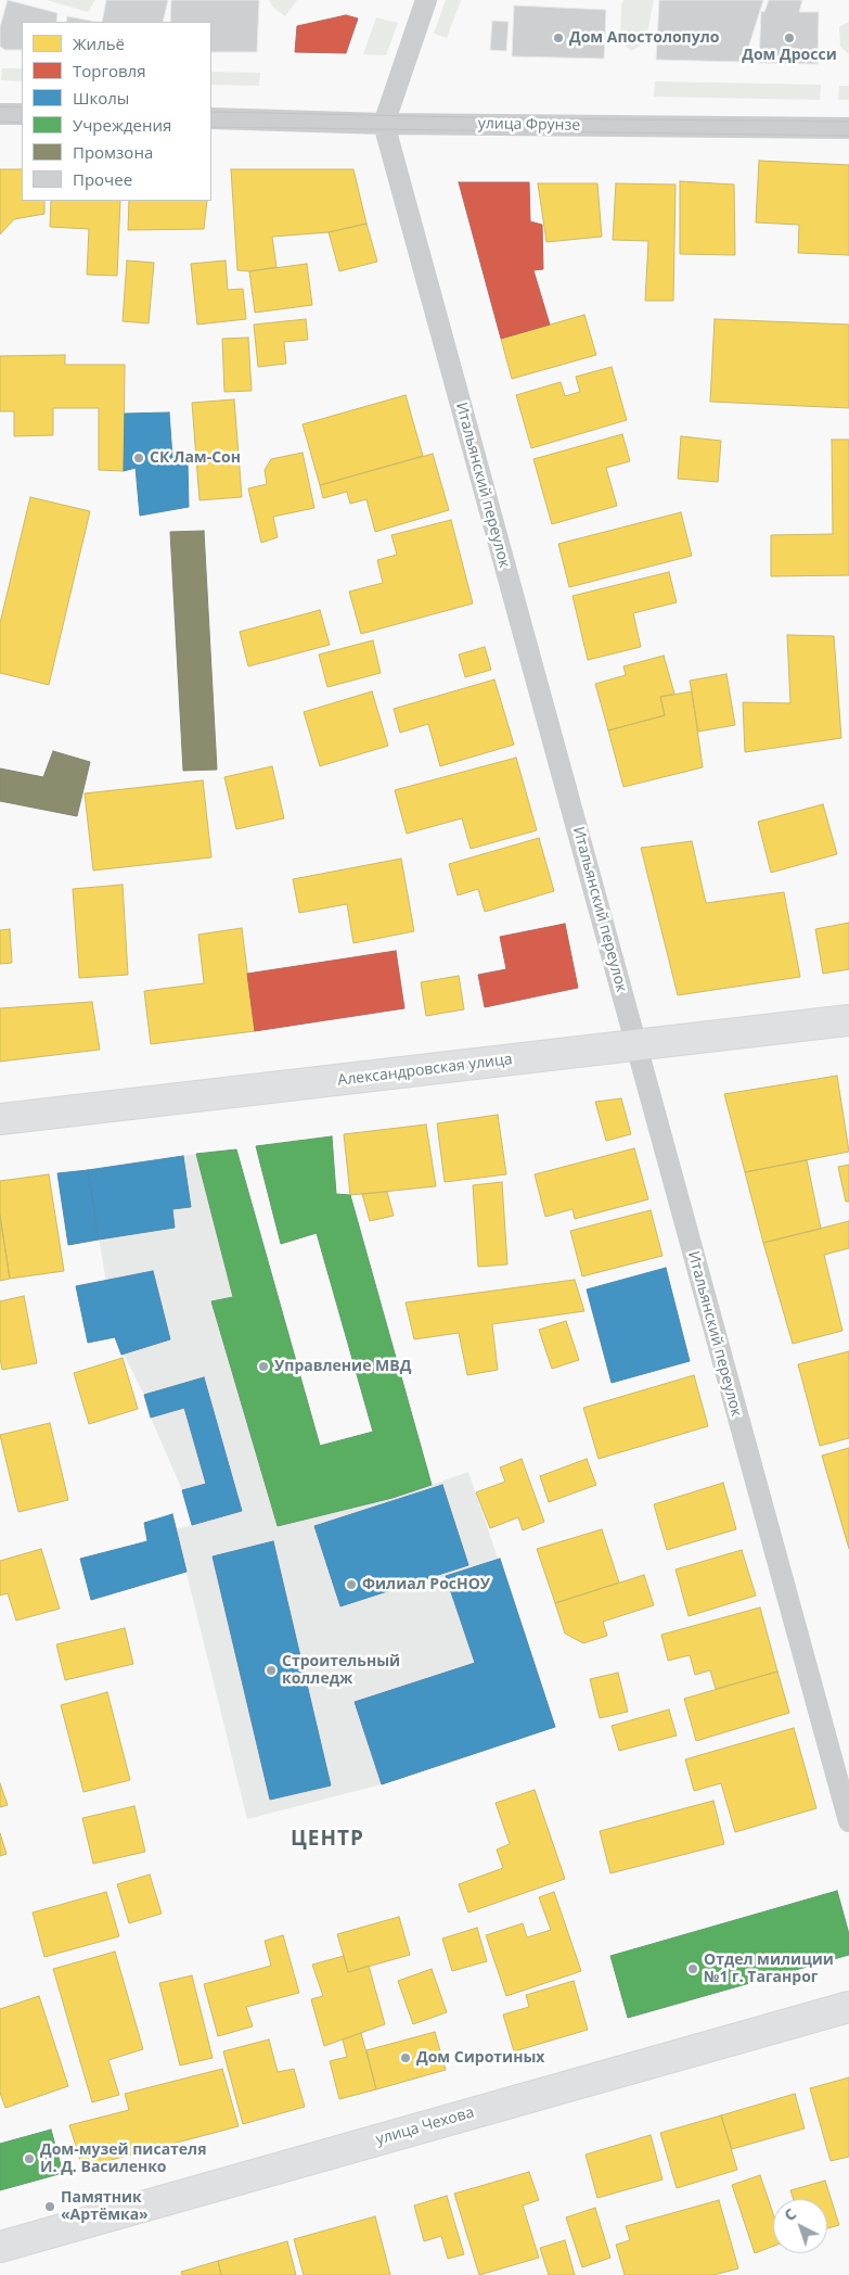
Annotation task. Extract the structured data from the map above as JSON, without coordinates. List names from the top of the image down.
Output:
{
  "streets": {
    "main road": ["Александровская улица", "улица Чехова"],
    "street": ["улица Фрунзе", "Итальянский переулок"]
  },
  "crossings": [
    ["улица Фрунзе", "Итальянский переулок"],
    ["Итальянский переулок", "Александровская улица"]
  ],
  "districts": ["ЦЕНТР"],
  "places": [
    "Дом Апостолопуло",
    "Дом Дросси",
    "СК Лам-Сон",
    "Управление МВД",
    "Филиал РосНОУ",
    "Строительный колледж",
    "Отдел милиции №1 г. Таганрог",
    "Дом Сиротиных",
    "Дом-музей писателя И. Д. Василенко",
    "Памятник «Артёмка»"
  ],
  "legend": [
    "Жильё",
    "Торговля",
    "Школы",
    "Учреждения",
    "Промзона",
    "Прочее"
  ],
  "north": "top left"
}
